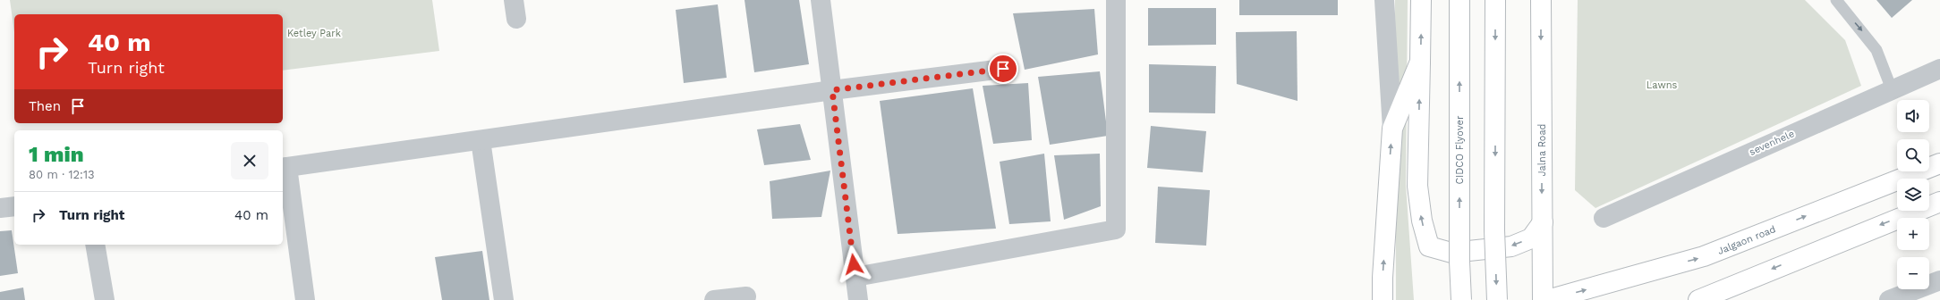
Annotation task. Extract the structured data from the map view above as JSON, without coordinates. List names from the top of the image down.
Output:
{
  "streets": {
    "main road": ["CIDCO Flyover", "Jalna Road", "Jalgaon road"],
    "street": ["sevenhele"]
  },
  "parks": ["Ketley Park", "Lawns"],
  "page": {
    "turn": ["40 m", "Turn right"],
    "then": "Then",
    "map_buttons": ["+", "−"],
    "heading": ["1 min", "80 m · 12:13"],
    "list": [
      {
        "name": "Turn right",
        "value": "40 m"
      }
    ]
  }
}
